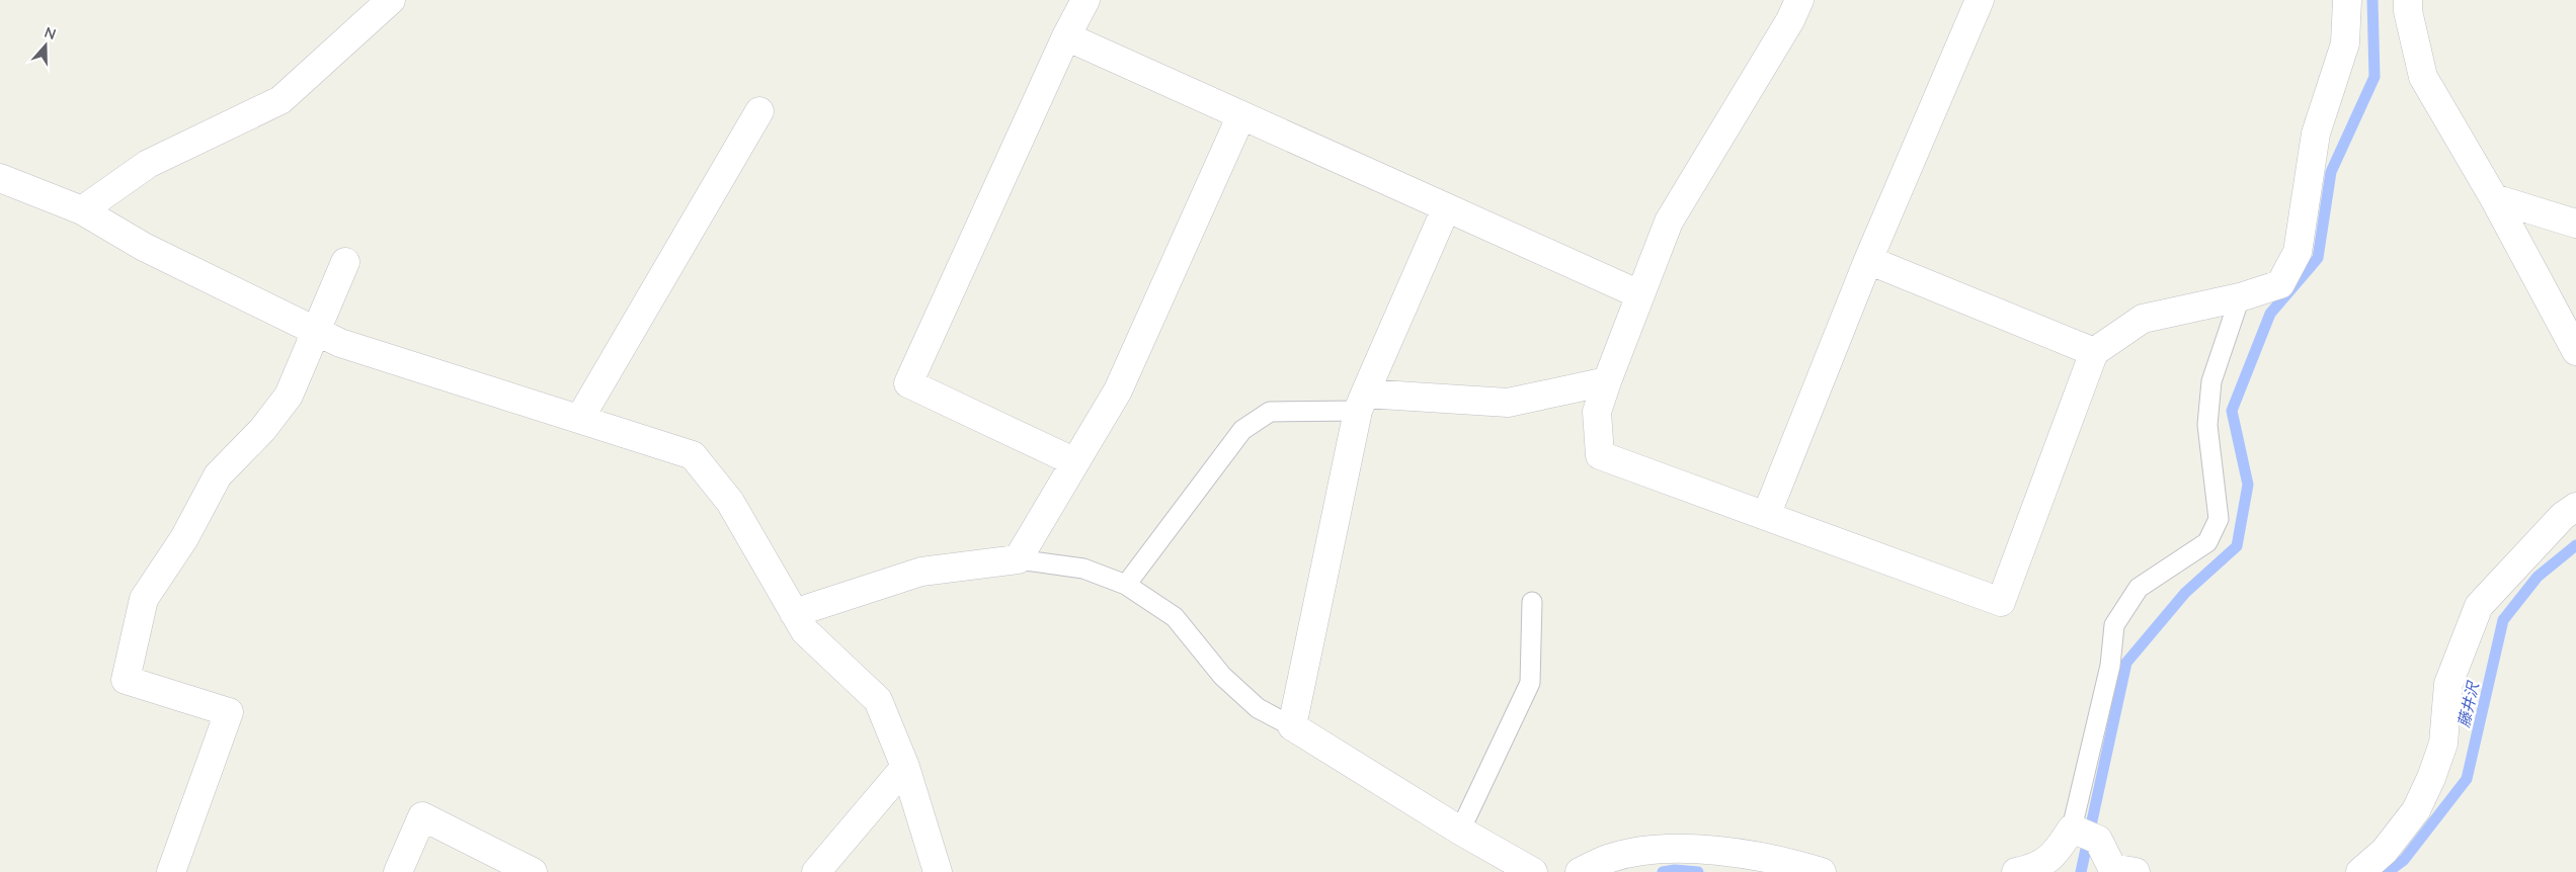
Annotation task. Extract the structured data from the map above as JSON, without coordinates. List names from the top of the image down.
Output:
{
  "water": ["藤井沢"],
  "north": "top"
}
